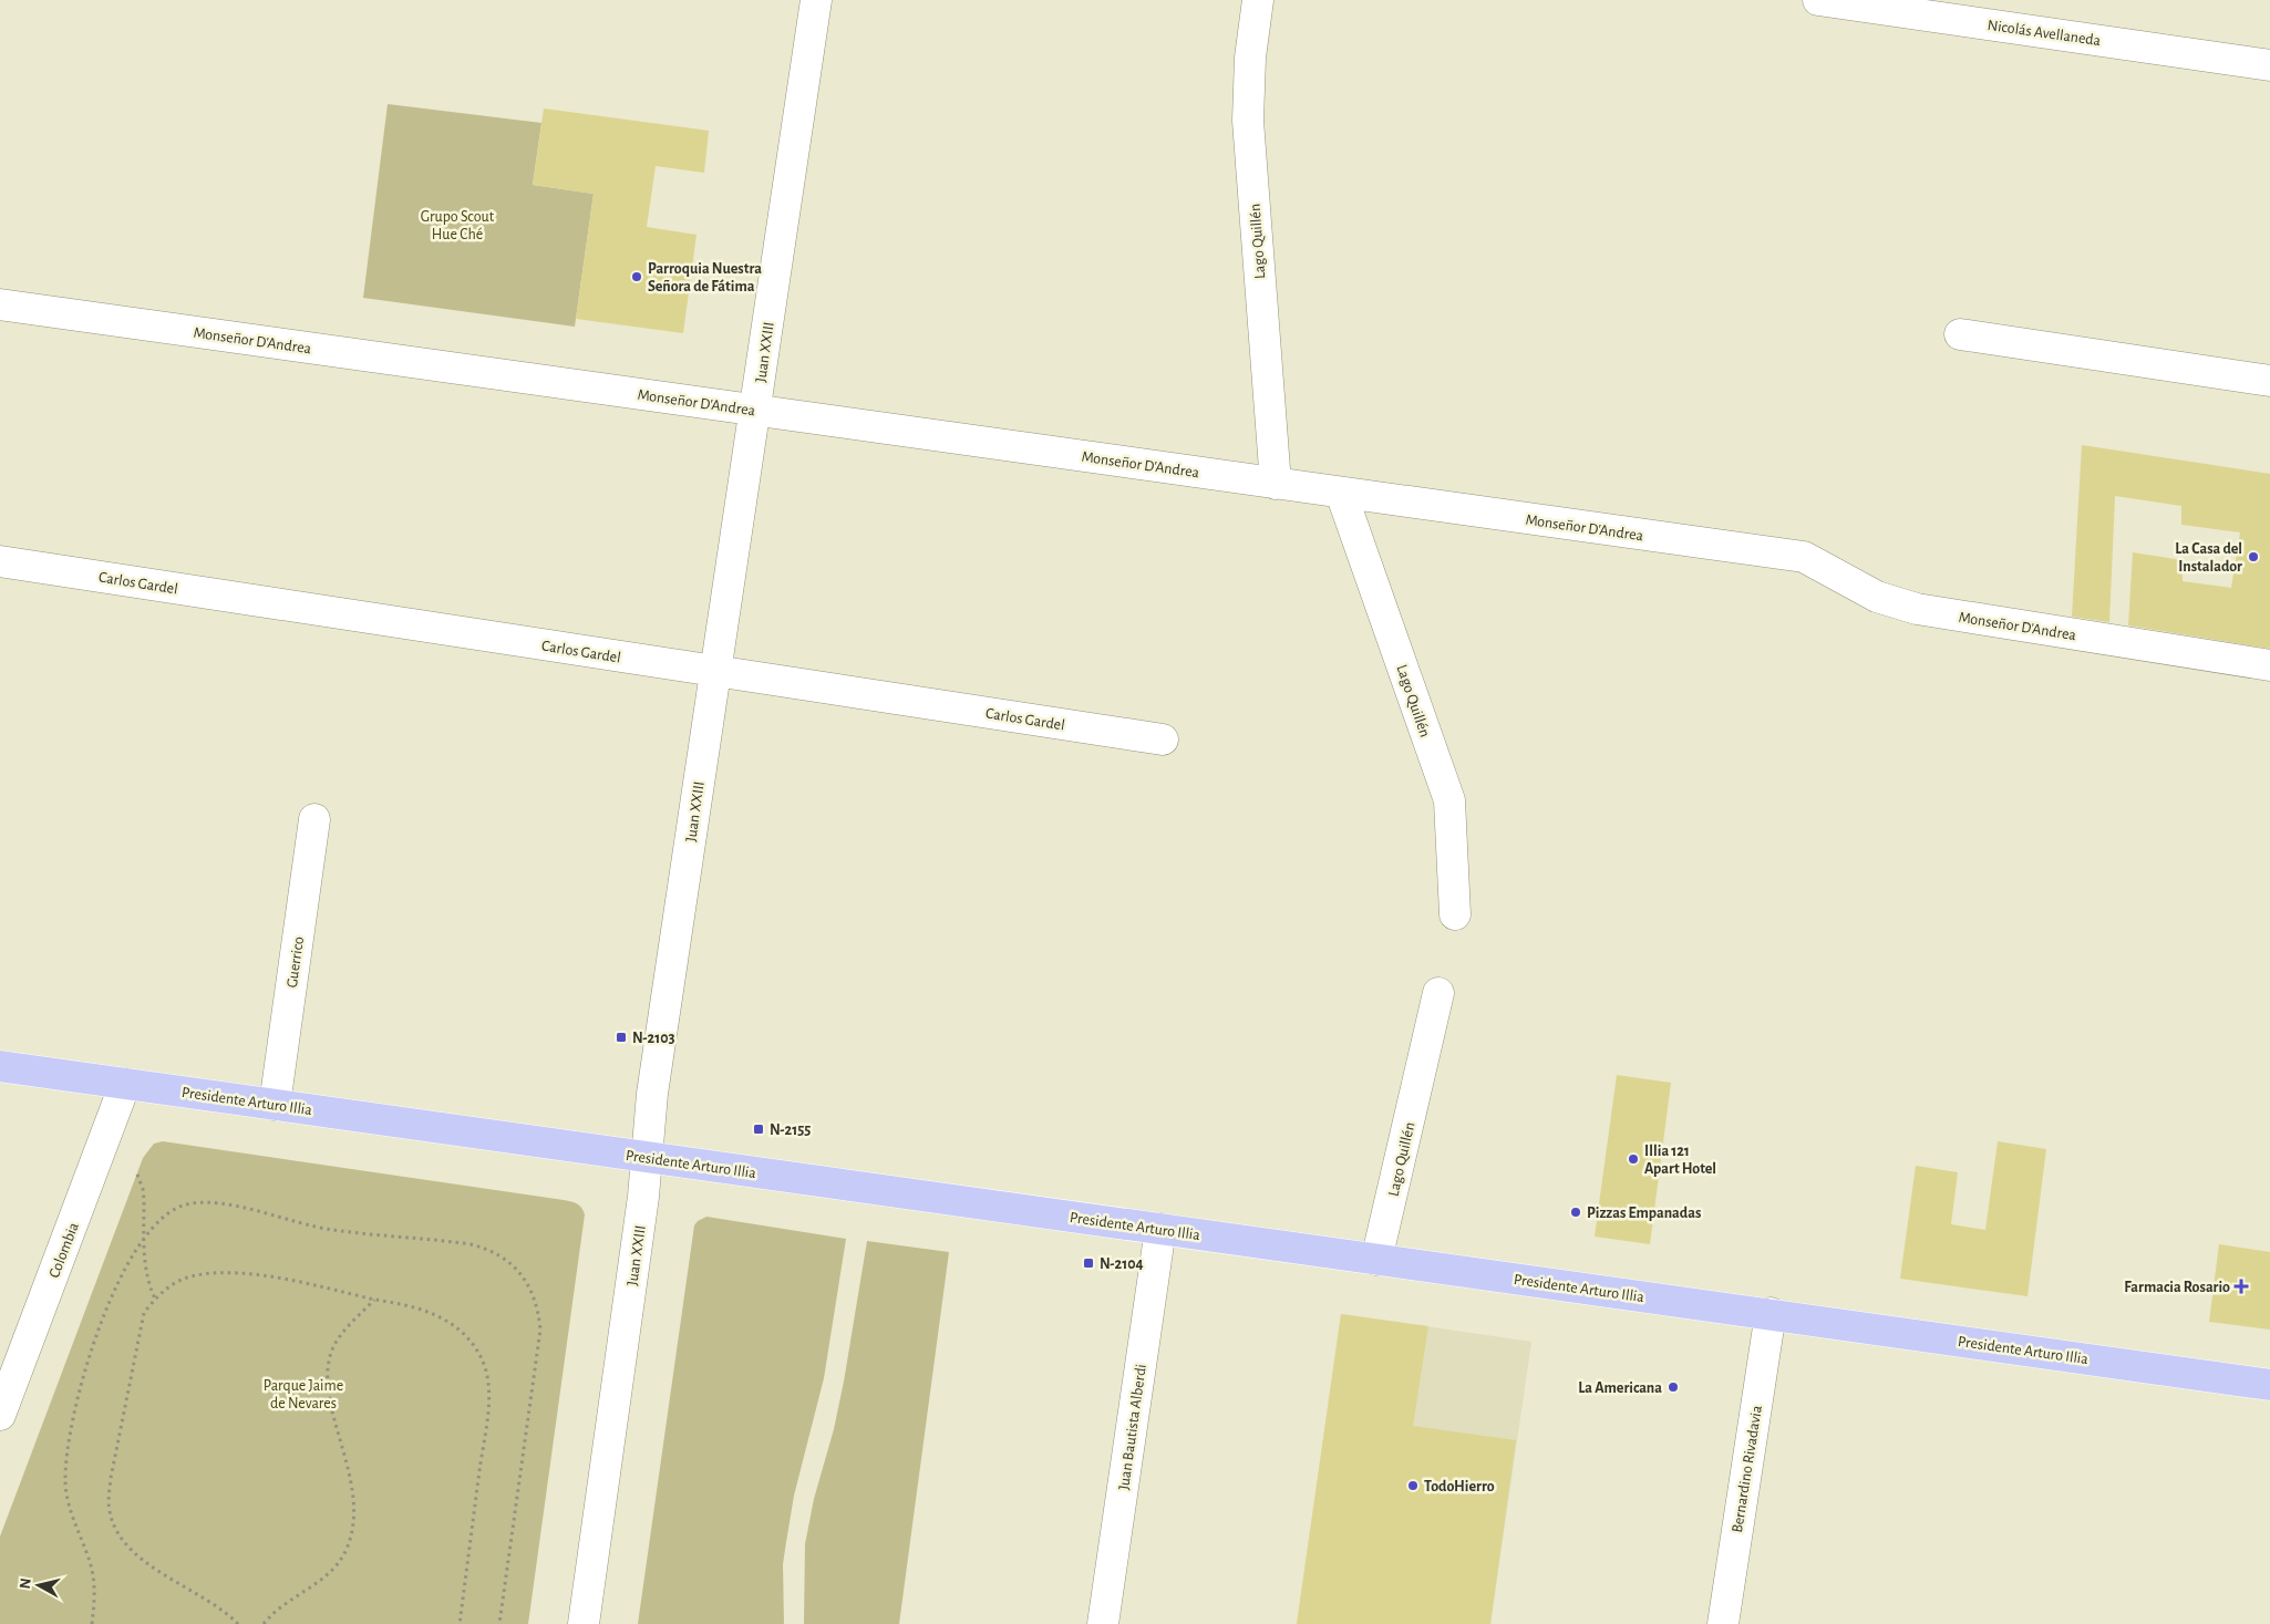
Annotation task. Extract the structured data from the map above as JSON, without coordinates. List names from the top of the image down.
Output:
{
  "streets": {
    "main road": ["Presidente Arturo Illia"],
    "street": [
      "Nicolás Avellaneda",
      "Lago Quillén",
      "Monseñor D'Andrea",
      "Juan XXIII",
      "Carlos Gardel",
      "Guerrico",
      "Colombia",
      "Juan Bautista Alberdi",
      "Bernardino Rivadavia"
    ]
  },
  "crossings": [
    ["Lago Quillén", "Monseñor D'Andrea"],
    ["Lago Quillén", "Presidente Arturo Illia"],
    ["Monseñor D'Andrea", "Juan XXIII"],
    ["Juan XXIII", "Carlos Gardel"],
    ["Juan XXIII", "Presidente Arturo Illia"],
    ["Guerrico", "Presidente Arturo Illia"],
    ["Presidente Arturo Illia", "Colombia"],
    ["Presidente Arturo Illia", "Juan Bautista Alberdi"],
    ["Presidente Arturo Illia", "Bernardino Rivadavia"]
  ],
  "parks": ["Grupo Scout Hue Ché", "Parque Jaime de Nevares"],
  "places": {
    "other": [
      "Parroquia Nuestra Señora de Fátima",
      "La Casa del Instalador",
      "Illia 121 Apart Hotel",
      "Pizzas Empanadas",
      "La Americana",
      "TodoHierro"
    ],
    "transit": ["N-2103", "N-2155", "N-2104"],
    "health": ["Farmacia Rosario"]
  },
  "north": "left"
}
